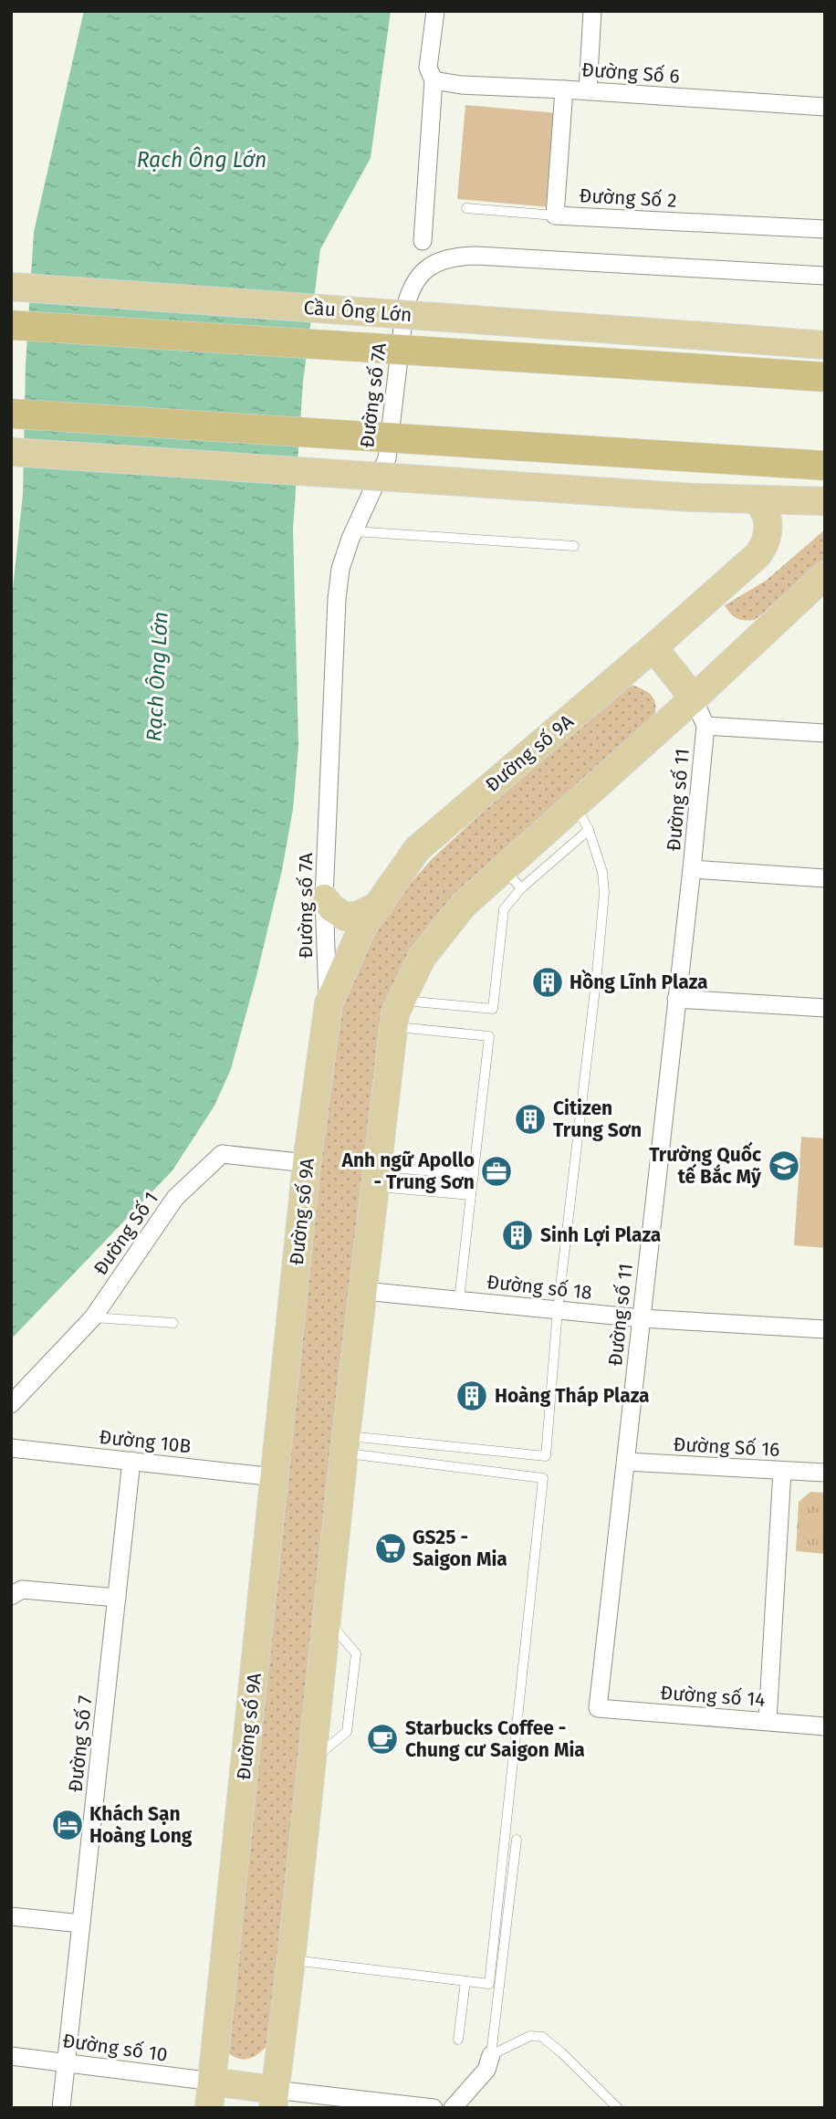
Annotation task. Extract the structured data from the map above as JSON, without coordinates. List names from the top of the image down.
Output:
{
  "streets": {
    "highway": ["Cầu Ông Lớn"],
    "main road": ["Đường số 9A"],
    "street": [
      "Đường Số 6",
      "Đường Số 2",
      "Đường số 7A",
      "Đường số 11",
      "Đường Số 1",
      "Đường số 18",
      "Đường 10B",
      "Đường Số 16",
      "Đường số 14",
      "Đường Số 7",
      "Đường số 10"
    ]
  },
  "crossings": [
    ["Đường Số 6", "Đường Số 2"],
    ["Đường số 7A", "Đường số 9A"],
    ["Đường số 9A", "Đường Số 1"],
    ["Đường số 9A", "Đường 10B"],
    ["Đường số 9A", "Đường số 10"],
    ["Đường số 11", "Đường số 18"],
    ["Đường số 11", "Đường Số 16"],
    ["Đường số 11", "Đường số 14"],
    ["Đường 10B", "Đường Số 7"],
    ["Đường Số 7", "Đường số 10"]
  ],
  "water": ["Rạch Ông Lớn"],
  "places": {
    "building": [
      "Hồng Lĩnh Plaza",
      "Citizen Trung Sơn",
      "Sinh Lợi Plaza",
      "Hoàng Tháp Plaza"
    ],
    "school or university": ["Trường Quốc tế Bắc Mỹ"],
    "office": ["Anh ngữ Apollo - Trung Sơn"],
    "supermarket": ["GS25 - Saigon Mia"],
    "cafe": ["Starbucks Coffee - Chung cư Saigon Mia"],
    "hotel": ["Khách Sạn Hoàng Long"]
  }
}
